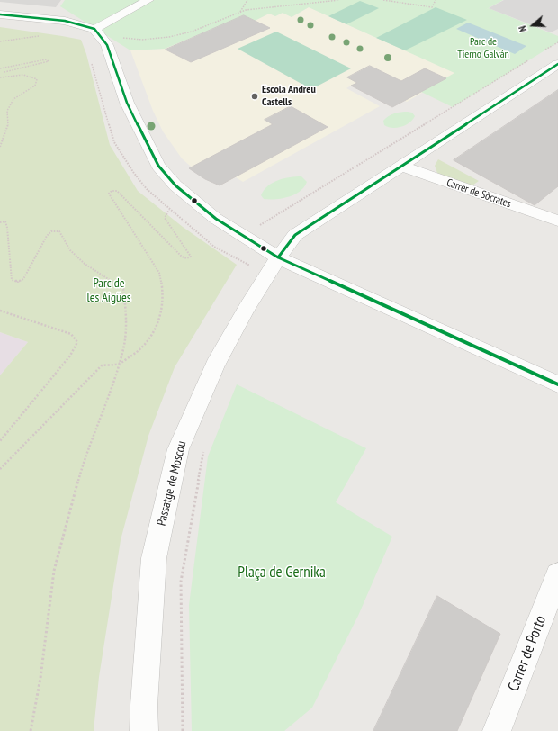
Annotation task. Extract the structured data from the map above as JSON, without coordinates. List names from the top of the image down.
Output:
{
  "streets": {
    "street": ["Carrer de Sòcrates", "Passatge de Moscou", "Carrer de Porto"]
  },
  "crossings": [
    ["Carrer de Sòcrates", "Passatge de Moscou"]
  ],
  "parks": ["Parc de Tierno Galván", "Parc de les Aigües", "Plaça de Gernika"],
  "places": ["Escola Andreu Castells"],
  "north": "left"
}
